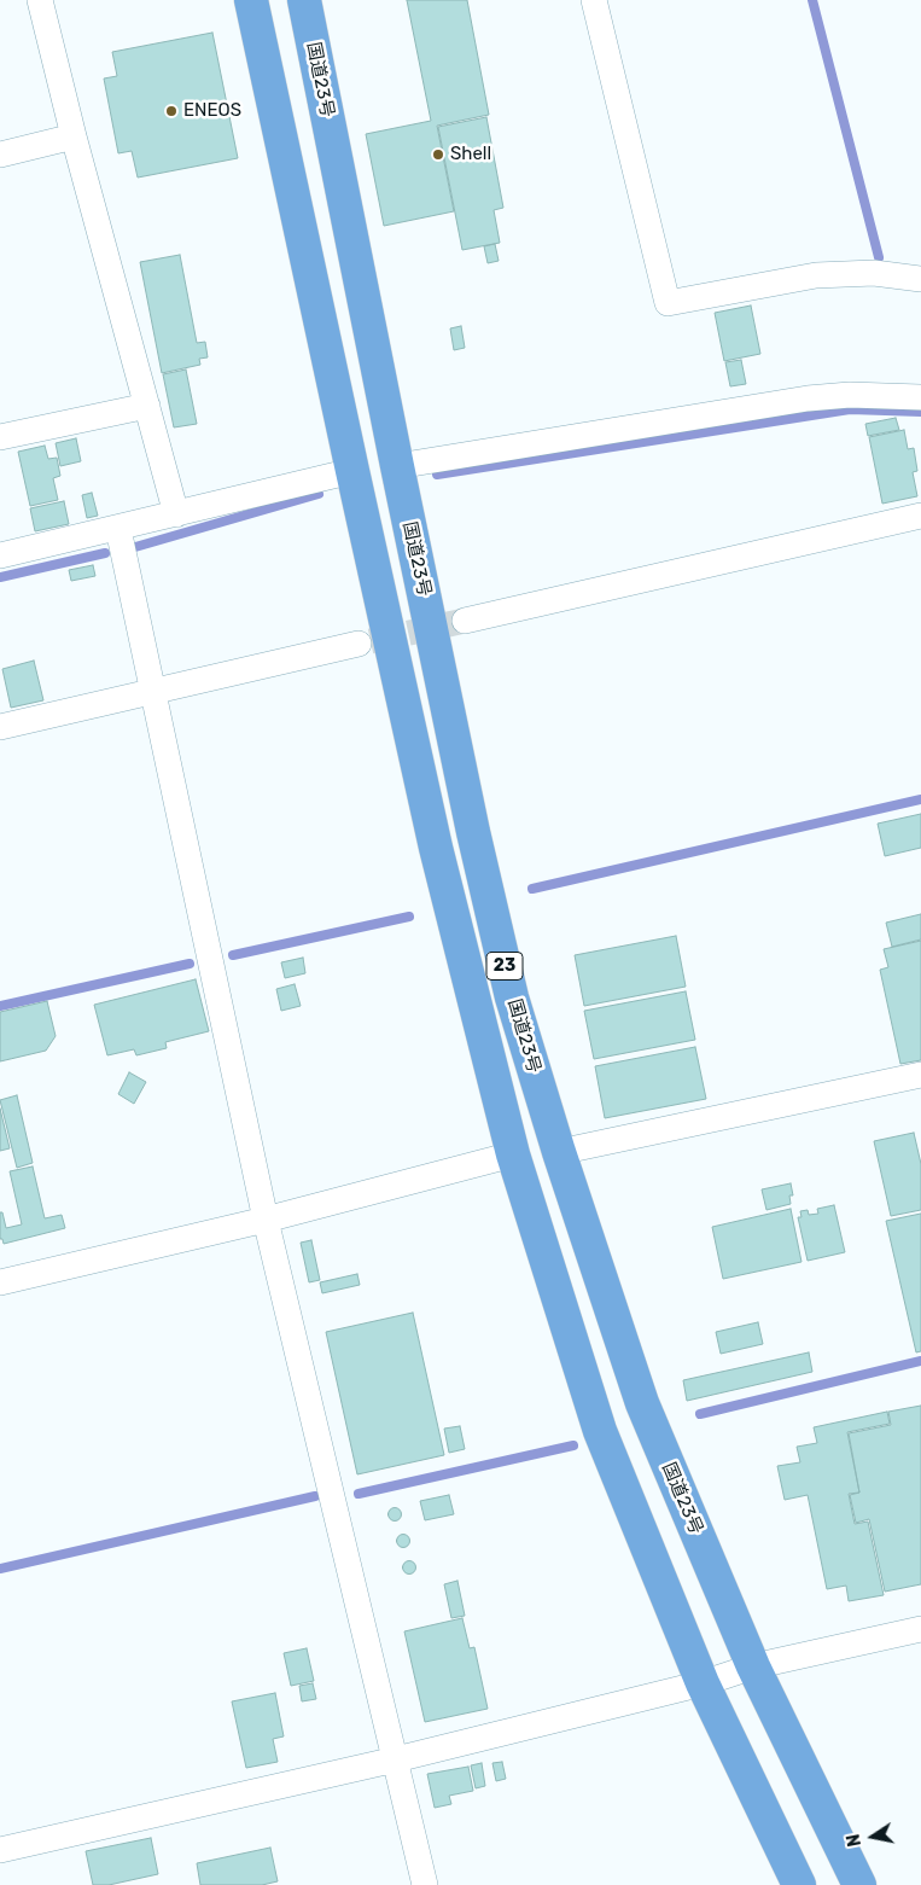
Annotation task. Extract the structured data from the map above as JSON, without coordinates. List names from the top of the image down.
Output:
{
  "streets": {
    "highway": ["国道23号", "23"]
  },
  "places": ["ENEOS", "Shell"],
  "north": "left"
}
